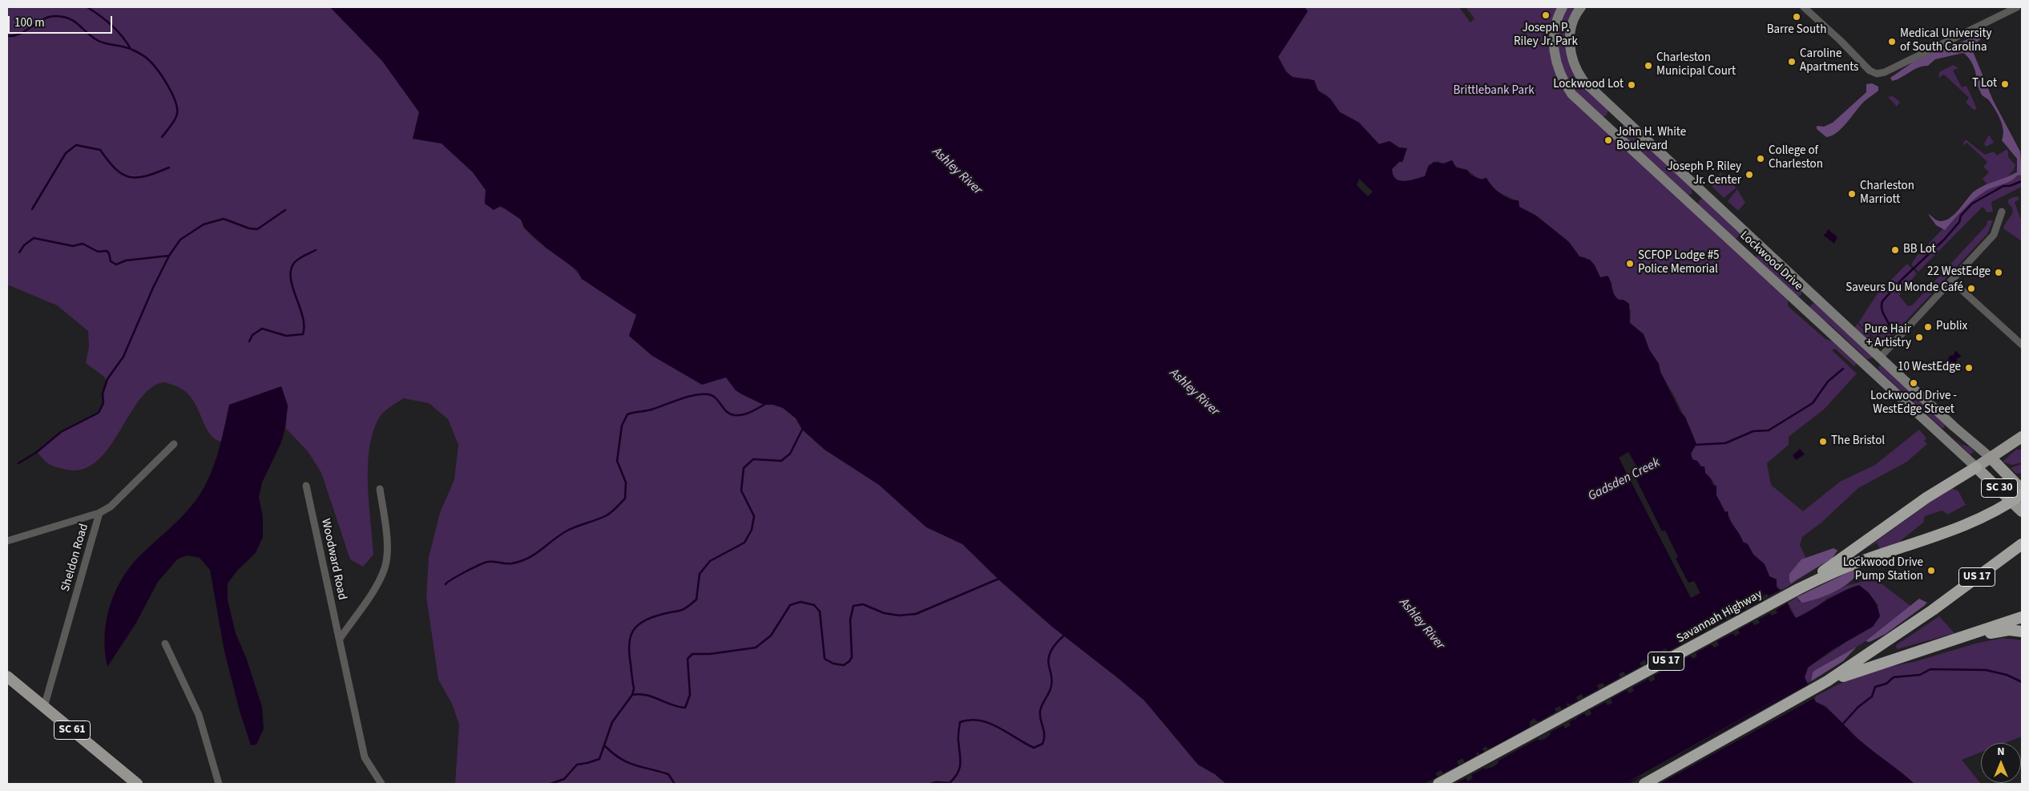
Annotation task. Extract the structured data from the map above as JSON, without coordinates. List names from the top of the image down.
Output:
{
  "streets": {
    "highway": ["US 17", "Savannah Highway"],
    "main road": ["Lockwood Drive", "SC 30", "SC 61"],
    "street": ["Sheldon Road", "Woodward Road"]
  },
  "crossings": [
    ["Sheldon Road", "SC 61"]
  ],
  "water": ["Ashley River", "Gadsden Creek"],
  "parks": ["Brittlebank Park"],
  "places": [
    "Joseph P. Riley Jr. Park",
    "Barre South",
    "Medical University of South Carolina",
    "Caroline Apartments",
    "Charleston Municipal Court",
    "T Lot",
    "Lockwood Lot",
    "John H. White Boulevard",
    "College of Charleston",
    "Joseph P. Riley Jr. Center",
    "Charleston Marriott",
    "BB Lot",
    "SCFOP Lodge #5 Police Memorial",
    "22 WestEdge",
    "Saveurs Du Monde Café",
    "Publix",
    "Pure Hair + Artistry",
    "10 WestEdge",
    "Lockwood Drive - WestEdge Street",
    "The Bristol",
    "Lockwood Drive Pump Station"
  ],
  "scale_bar": "100 m",
  "north": "top"
}
